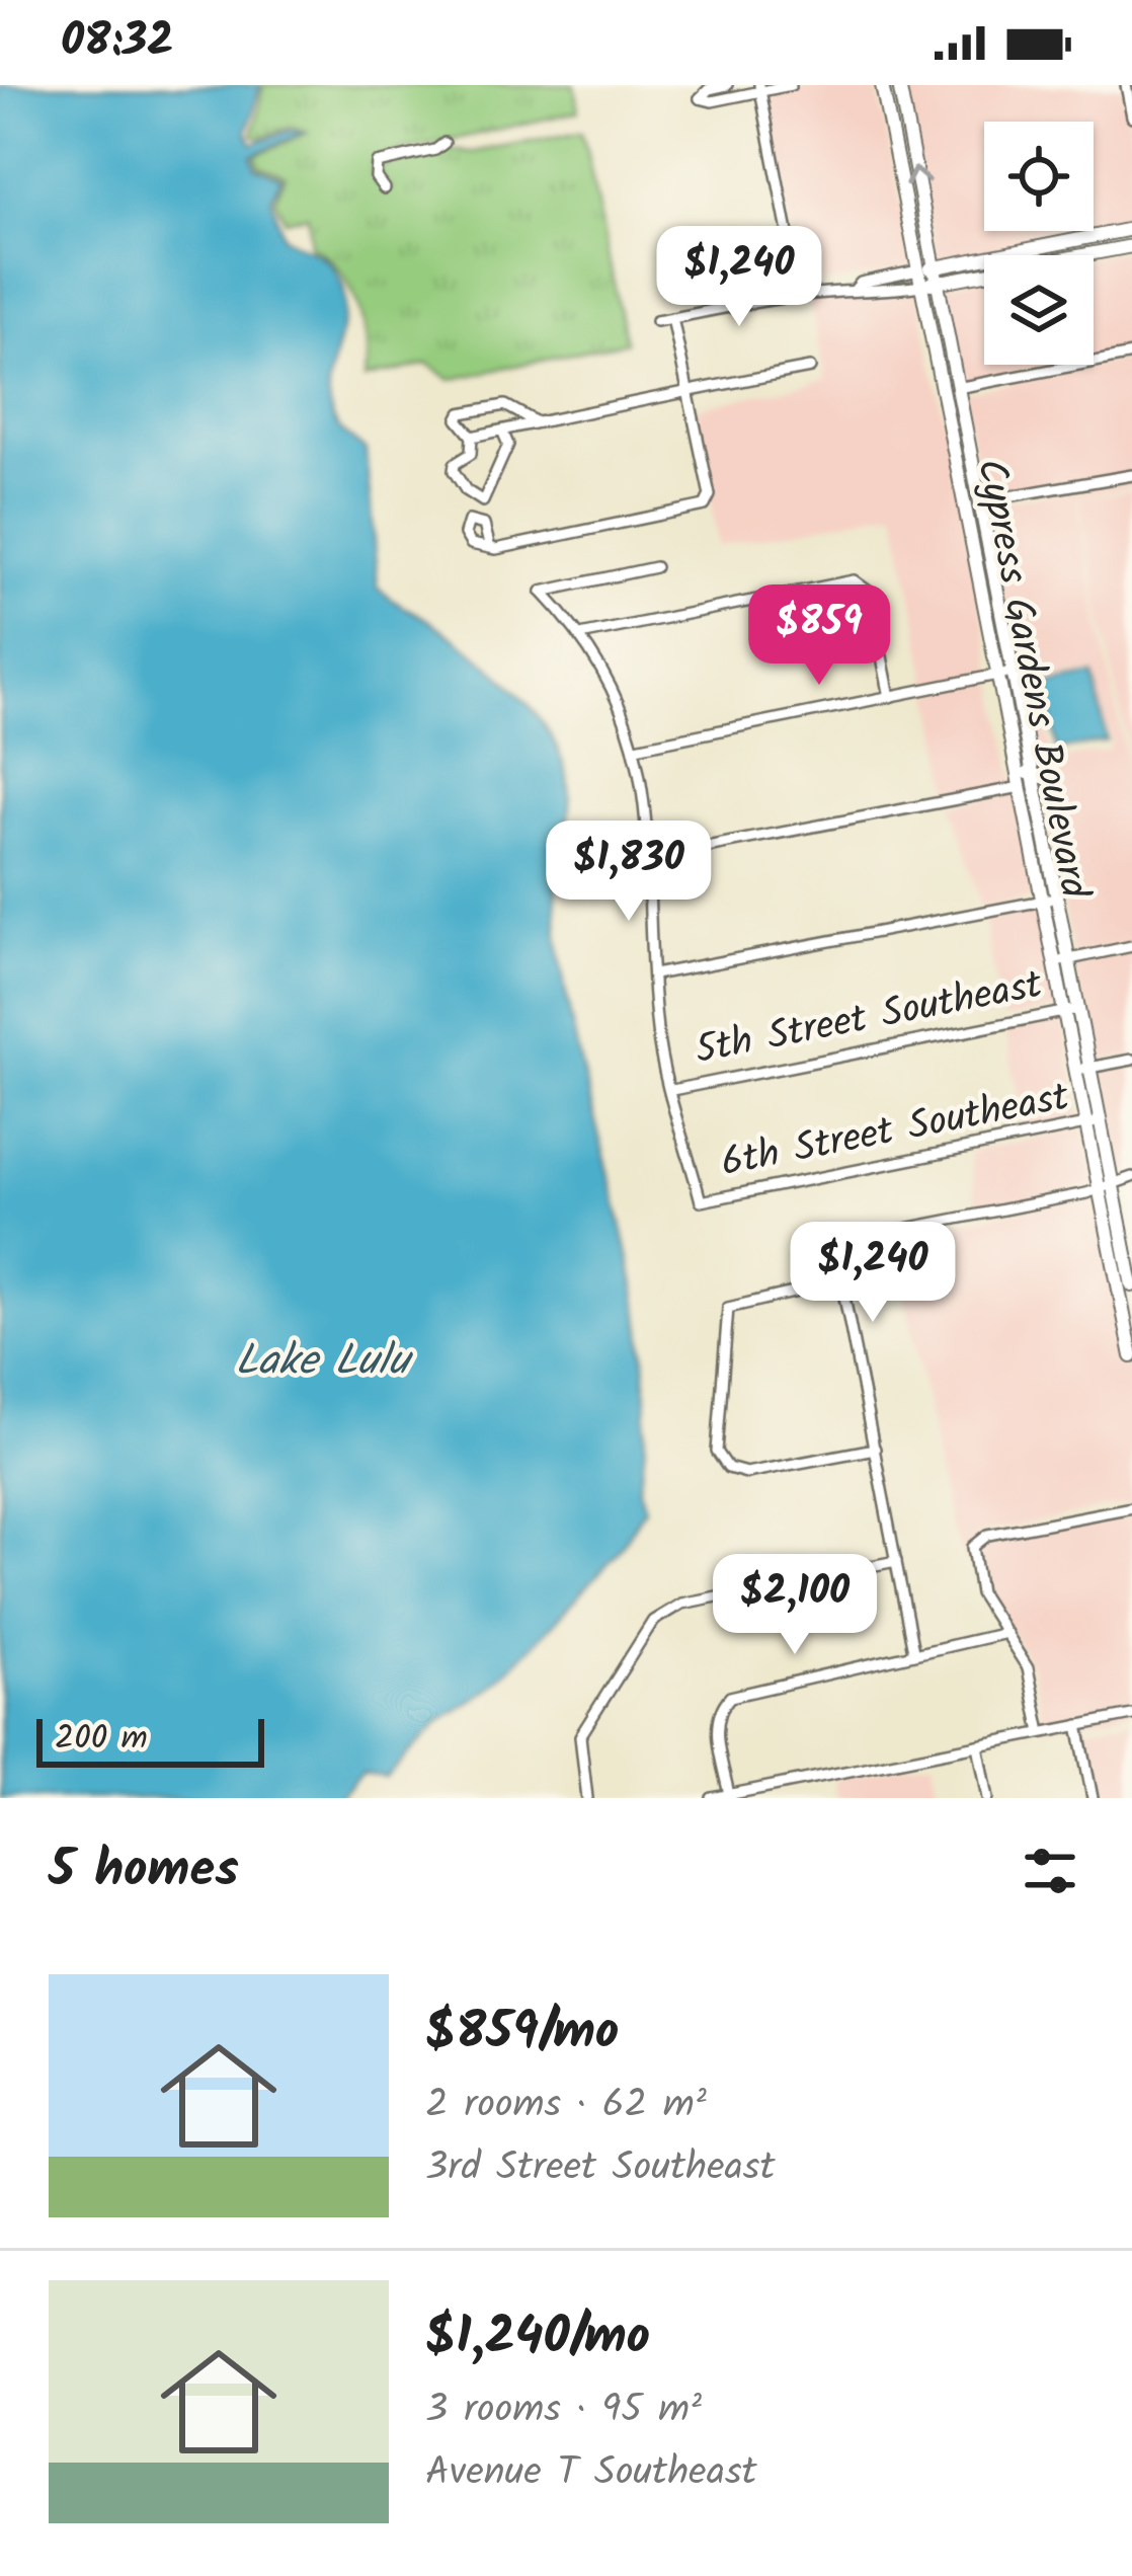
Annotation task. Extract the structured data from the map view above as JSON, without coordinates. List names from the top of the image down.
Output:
{
  "streets": {
    "main road": ["Cypress Gardens Boulevard"],
    "street": ["5th Street Southeast", "6th Street Southeast"]
  },
  "crossings": [
    ["Cypress Gardens Boulevard", "5th Street Southeast"],
    ["Cypress Gardens Boulevard", "6th Street Southeast"],
    ["5th Street Southeast", "6th Street Southeast"]
  ],
  "water": ["Lake Lulu"],
  "scale_bar": "200 m",
  "page": {
    "status": "08:32",
    "price": [
      "$1,240",
      "$859",
      "$1,830",
      "$1,240",
      "$2,100"
    ],
    "scale": "200 m",
    "heading": "5 homes",
    "list": [
      {
        "name": "$859/mo",
        "note": "2 rooms · 62 m² · 3rd Street Southeast"
      },
      {
        "name": "$1,240/mo",
        "note": "3 rooms · 95 m² · Avenue T Southeast"
      }
    ]
  }
}
